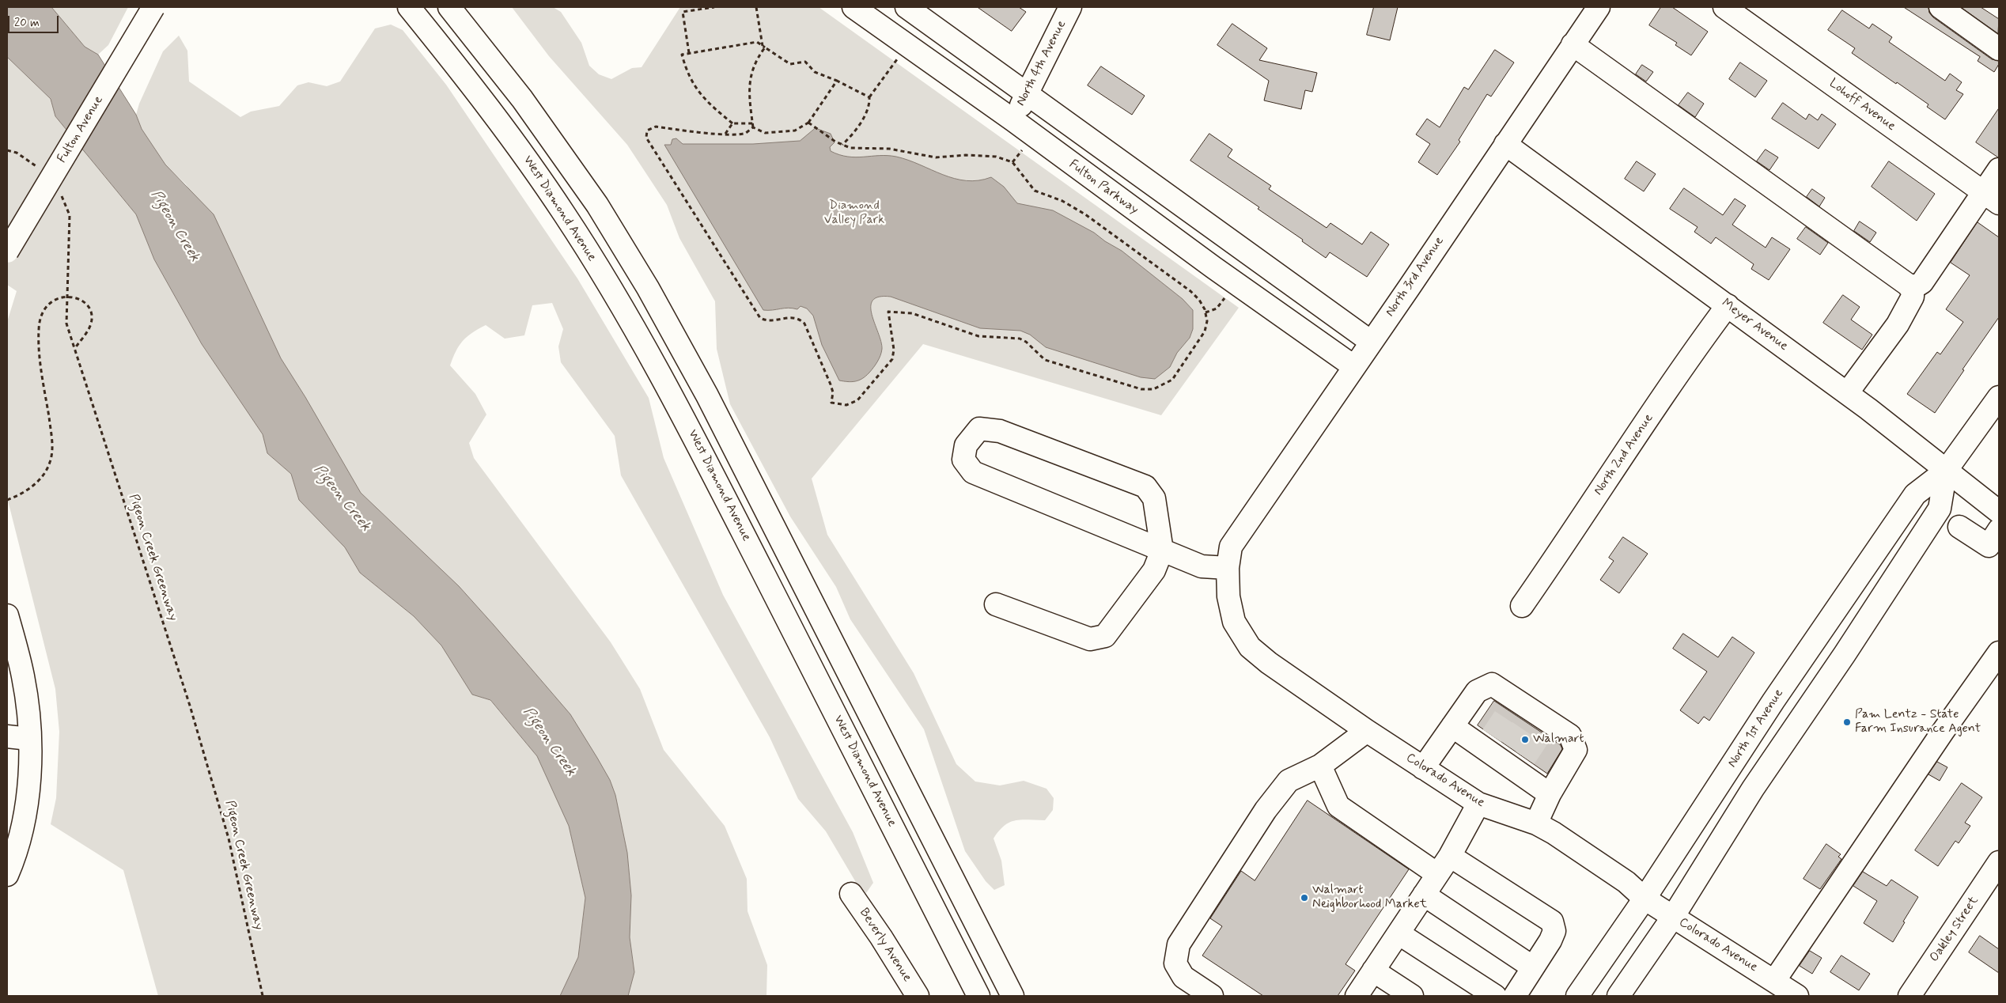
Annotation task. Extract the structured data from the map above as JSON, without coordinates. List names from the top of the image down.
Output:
{
  "streets": {
    "street": [
      "North 4th Avenue",
      "Lohoff Avenue",
      "Fulton Avenue",
      "Fulton Parkway",
      "West Diamond Avenue",
      "North 3rd Avenue",
      "Meyer Avenue",
      "North 2nd Avenue",
      "North 1st Avenue",
      "Colorado Avenue",
      "Oakley Street",
      "Beverly Avenue"
    ],
    "path": ["Pigeon Creek Greenway"]
  },
  "crossings": [
    ["North 4th Avenue", "Fulton Parkway"],
    ["Fulton Parkway", "North 3rd Avenue"],
    ["North 3rd Avenue", "Meyer Avenue"],
    ["North 3rd Avenue", "Colorado Avenue"],
    ["Meyer Avenue", "North 2nd Avenue"],
    ["Meyer Avenue", "North 1st Avenue"],
    ["North 1st Avenue", "Colorado Avenue"]
  ],
  "water": ["Pigeon Creek"],
  "parks": ["Diamond Valley Park"],
  "places": ["Pam Lentz - State Farm Insurance Agent", "Walmart", "Walmart Neighborhood Market"],
  "scale_bar": "20 m"
}
